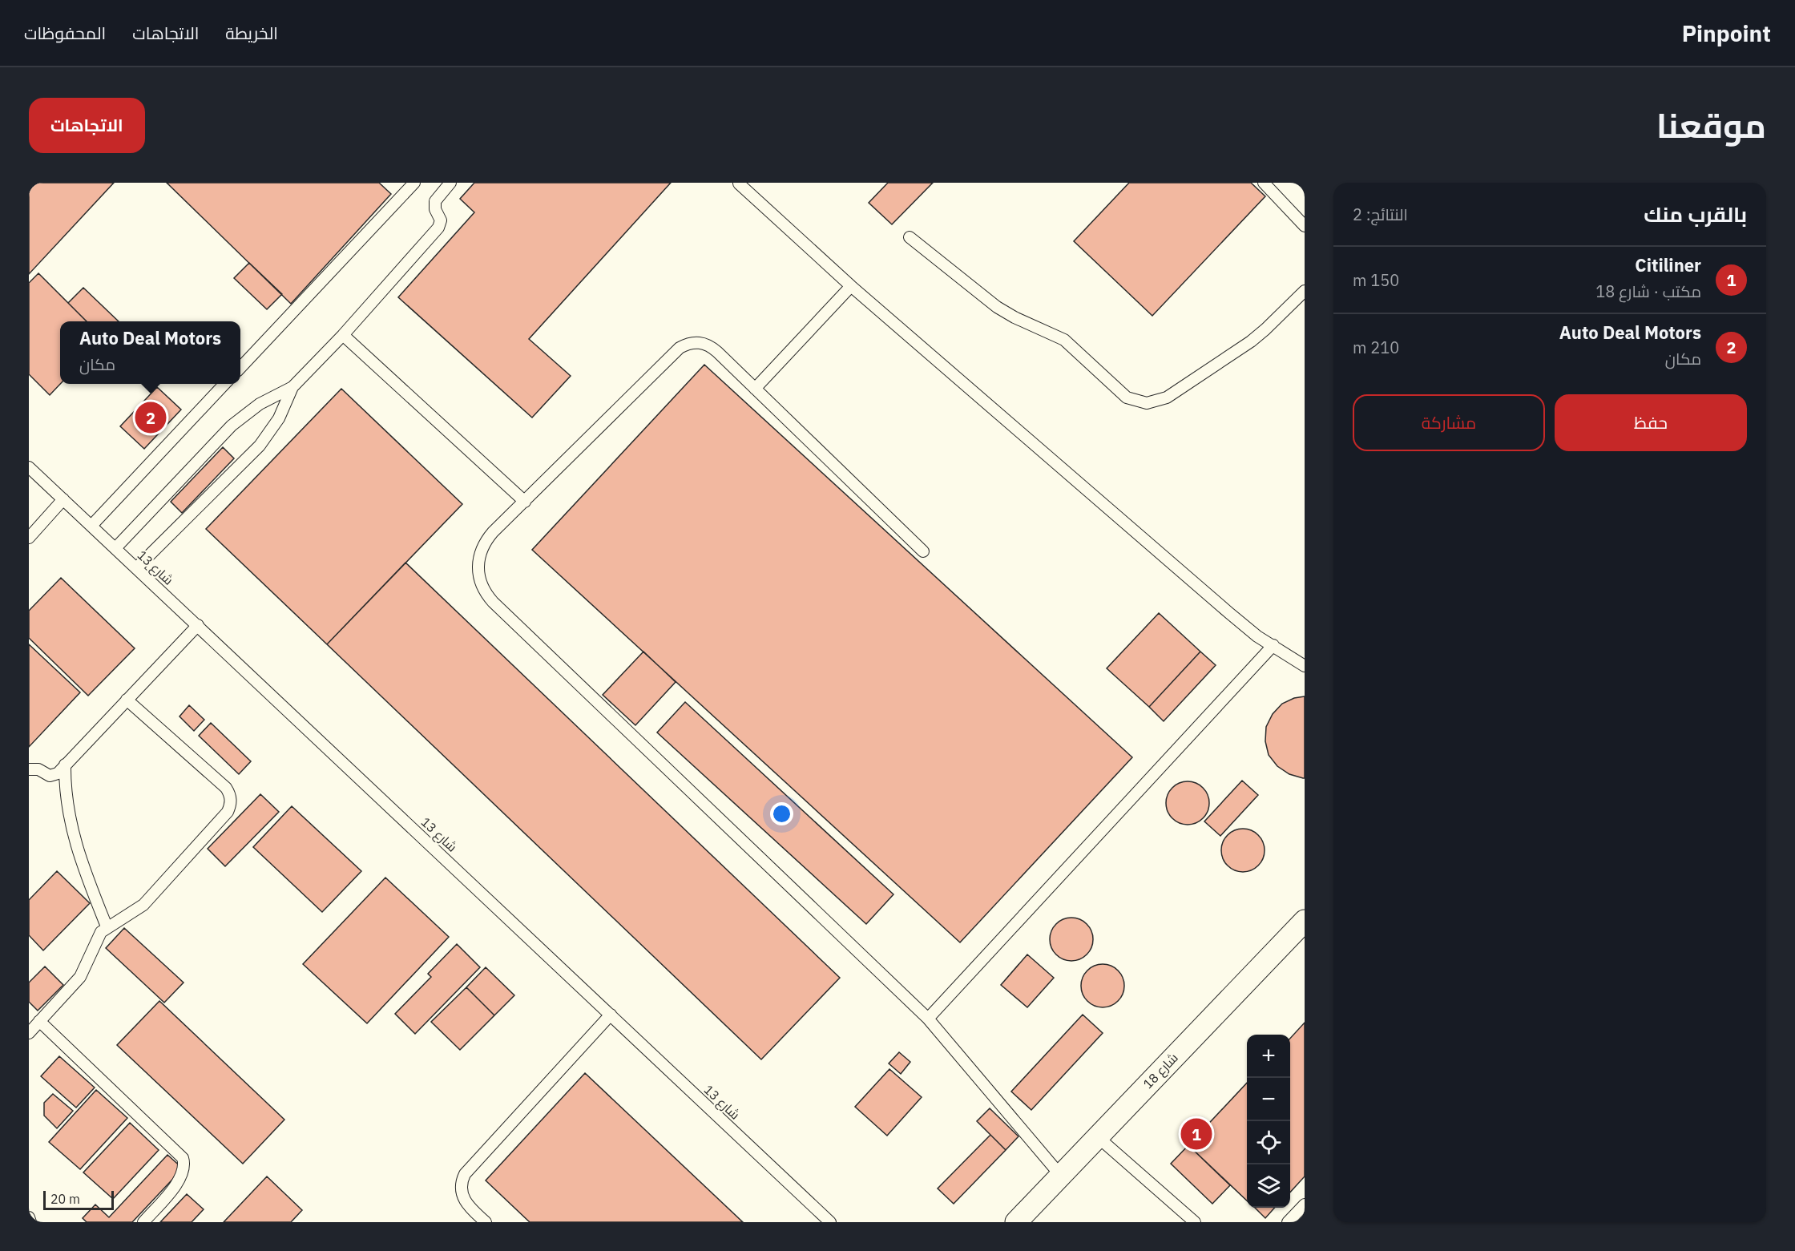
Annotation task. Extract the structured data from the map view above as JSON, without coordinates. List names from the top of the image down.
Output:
{
  "streets": {
    "street": ["شارع 18"],
    "lane": ["شارع 13"]
  },
  "scale_bar": "20 m",
  "page": {
    "header": "Pinpoint",
    "nav": ["الخريطة", "الاتجاهات", "المحفوظات"],
    "title": "موقعنا",
    "buttons": [
      "الاتجاهات",
      ["حفظ", "مشاركة"]
    ],
    "heading": ["بالقرب منك", "النتائج: 2"],
    "list": [
      {
        "mark": "1",
        "name": "Citiliner",
        "note": "مكتب · شارع 18",
        "value": "150 m"
      },
      {
        "mark": "2",
        "name": "Auto Deal Motors",
        "note": "مكان",
        "value": "210 m"
      }
    ],
    "popup": ["Auto Deal Motors", "مكان"],
    "pins": ["2", "1"],
    "map_buttons": ["+", "−"],
    "scale": "20 m"
  }
}
